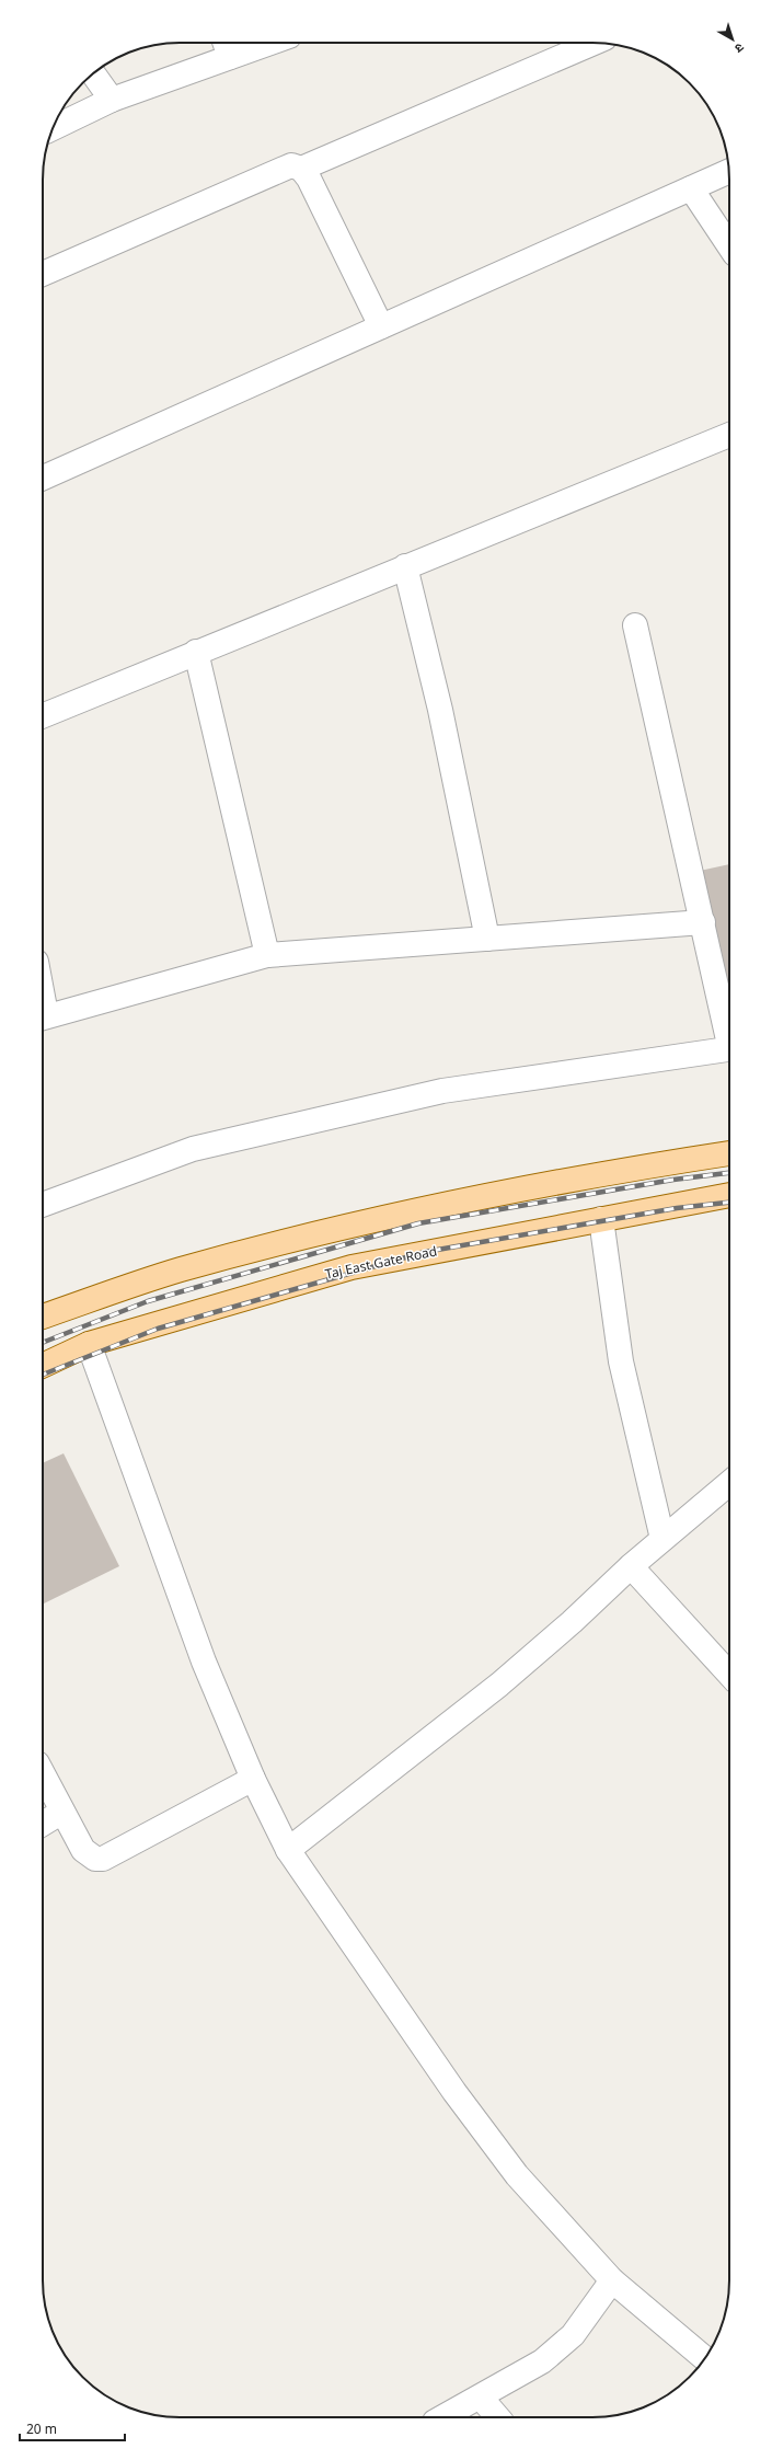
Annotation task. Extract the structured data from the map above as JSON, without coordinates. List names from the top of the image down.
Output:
{
  "streets": {
    "main road": ["Taj East Gate Road"]
  },
  "scale_bar": "20 m",
  "north": "bottom right"
}
